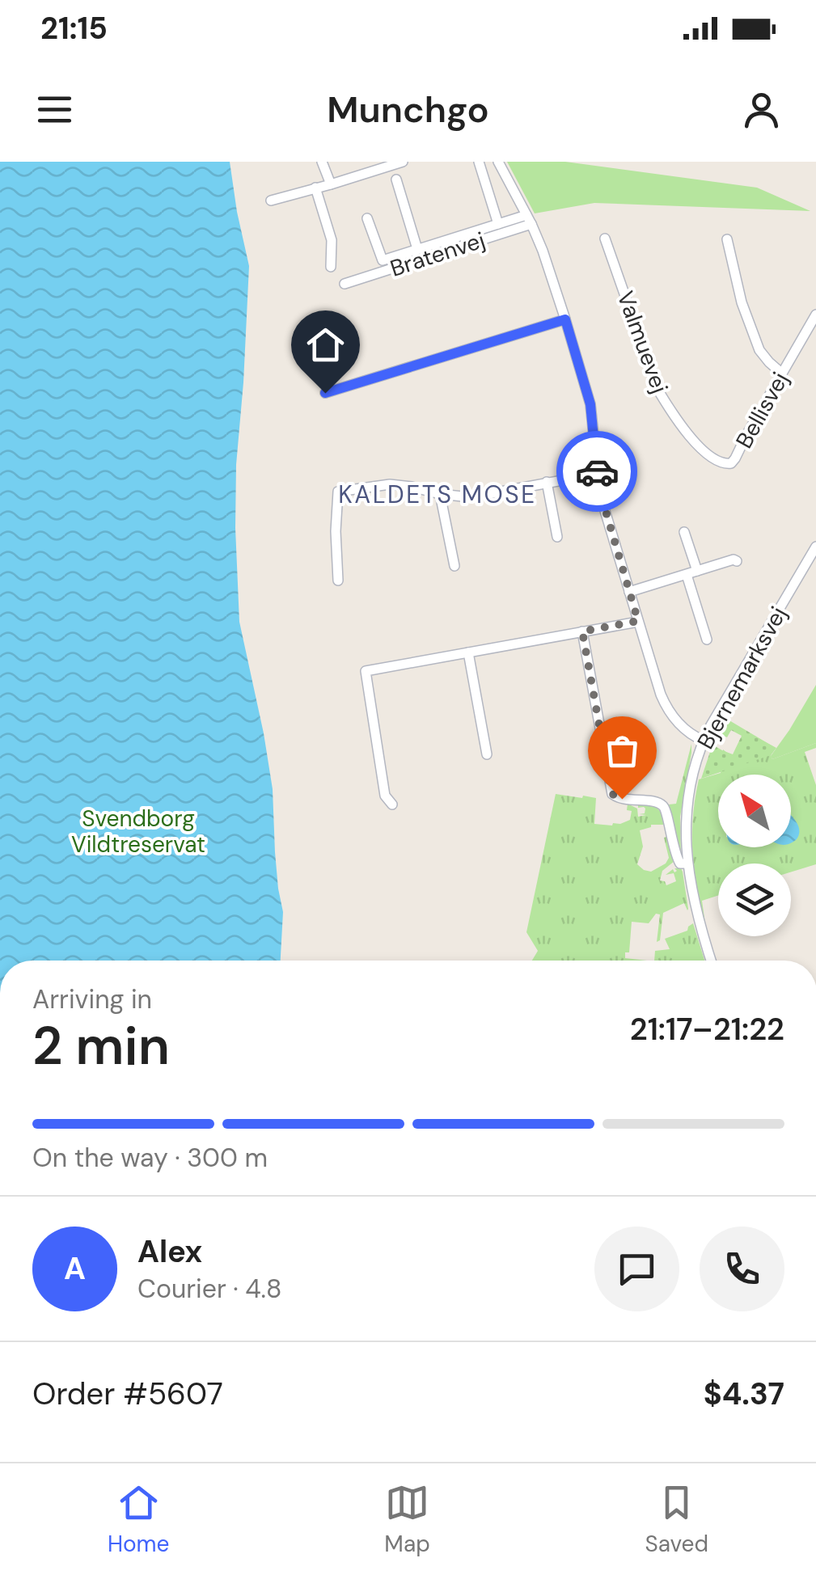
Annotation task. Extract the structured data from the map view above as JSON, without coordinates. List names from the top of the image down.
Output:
{
  "streets": {
    "street": [
      "Bratenvej",
      "Valmuevej",
      "Bellisvej",
      "Bjernemarksvej"
    ]
  },
  "crossings": [
    ["Valmuevej", "Bellisvej"]
  ],
  "districts": ["KALDETS MOSE"],
  "parks": ["Svendborg Vildtreservat"],
  "north": "top left",
  "page": {
    "status": "21:15",
    "header": "Munchgo",
    "heading": ["2 min", "Arriving in", "21:17–21:22"],
    "panel": [
      "Alex",
      "Courier · 4.8",
      "Order #5607",
      "$4.37"
    ],
    "bar": "On the way · 300 m",
    "round": "A",
    "tabs": ["Home", "Map", "Saved"]
  }
}
